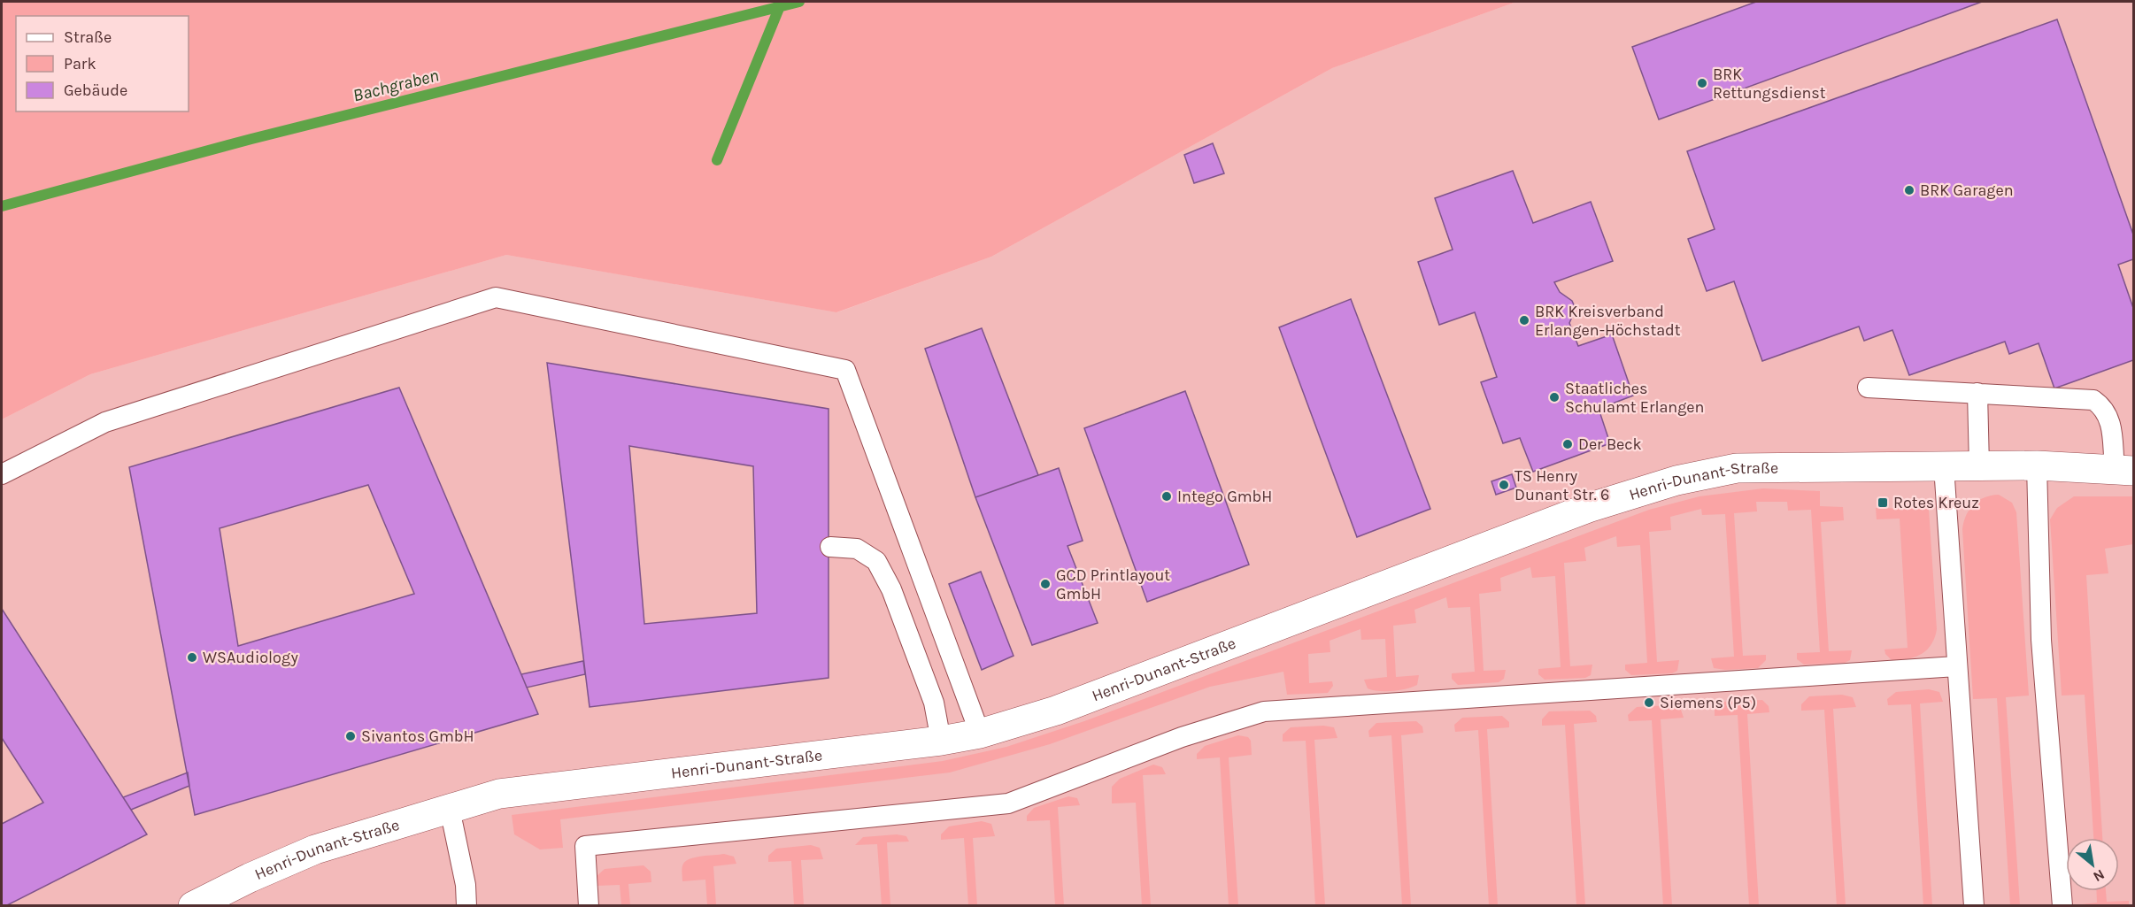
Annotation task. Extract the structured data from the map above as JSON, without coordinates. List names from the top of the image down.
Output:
{
  "streets": {
    "street": ["Henri-Dunant-Straße"]
  },
  "water": ["Bachgraben"],
  "places": {
    "other": [
      "BRK Rettungsdienst",
      "BRK Garagen",
      "BRK Kreisverband Erlangen-Höchstadt",
      "Staatliches Schulamt Erlangen",
      "Der Beck",
      "TS Henry Dunant Str. 6",
      "Intego GmbH",
      "GCD Printlayout GmbH",
      "WSAudiology",
      "Siemens (P5)",
      "Sivantos GmbH"
    ],
    "transit": ["Rotes Kreuz"]
  },
  "legend": ["Straße", "Park", "Gebäude"],
  "north": "bottom right"
}
